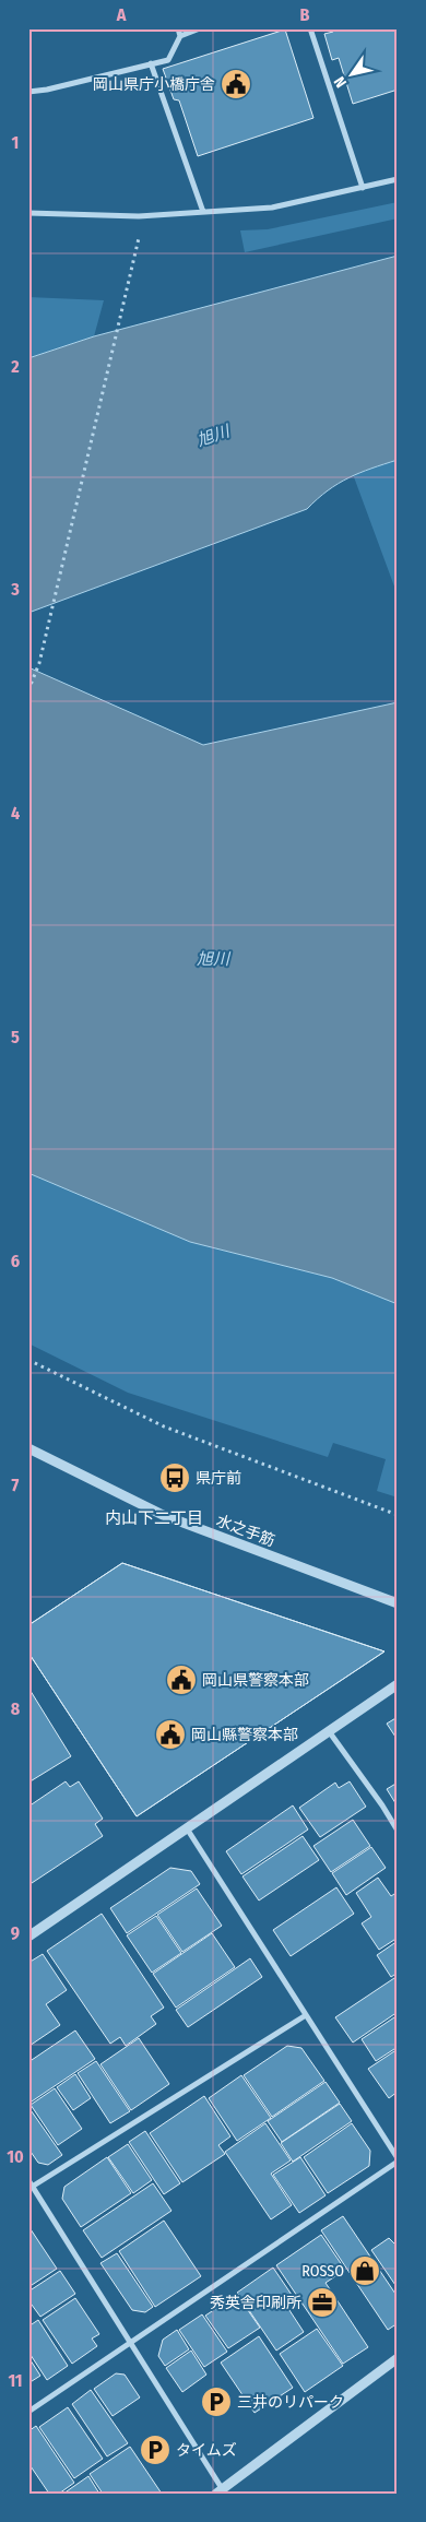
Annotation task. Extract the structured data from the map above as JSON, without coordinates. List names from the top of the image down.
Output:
{
  "streets": {
    "street": ["水之手筋"]
  },
  "districts": ["内山下二丁目"],
  "water": ["旭川"],
  "places": {
    "public building": ["岡山県庁小橋庁舎", "岡山県警察本部", "岡山縣警察本部"],
    "bus stop": ["県庁前"],
    "shop": ["ROSSO"],
    "office": ["秀英舎印刷所"],
    "parking": ["三井のリパーク", "タイムズ"]
  },
  "north": "bottom left",
  "grid": {
    "columns": ["A", "B"],
    "rows": [
      "1",
      "2",
      "3",
      "4",
      "5",
      "6",
      "7",
      "8",
      "9",
      "10",
      "11"
    ]
  }
}
